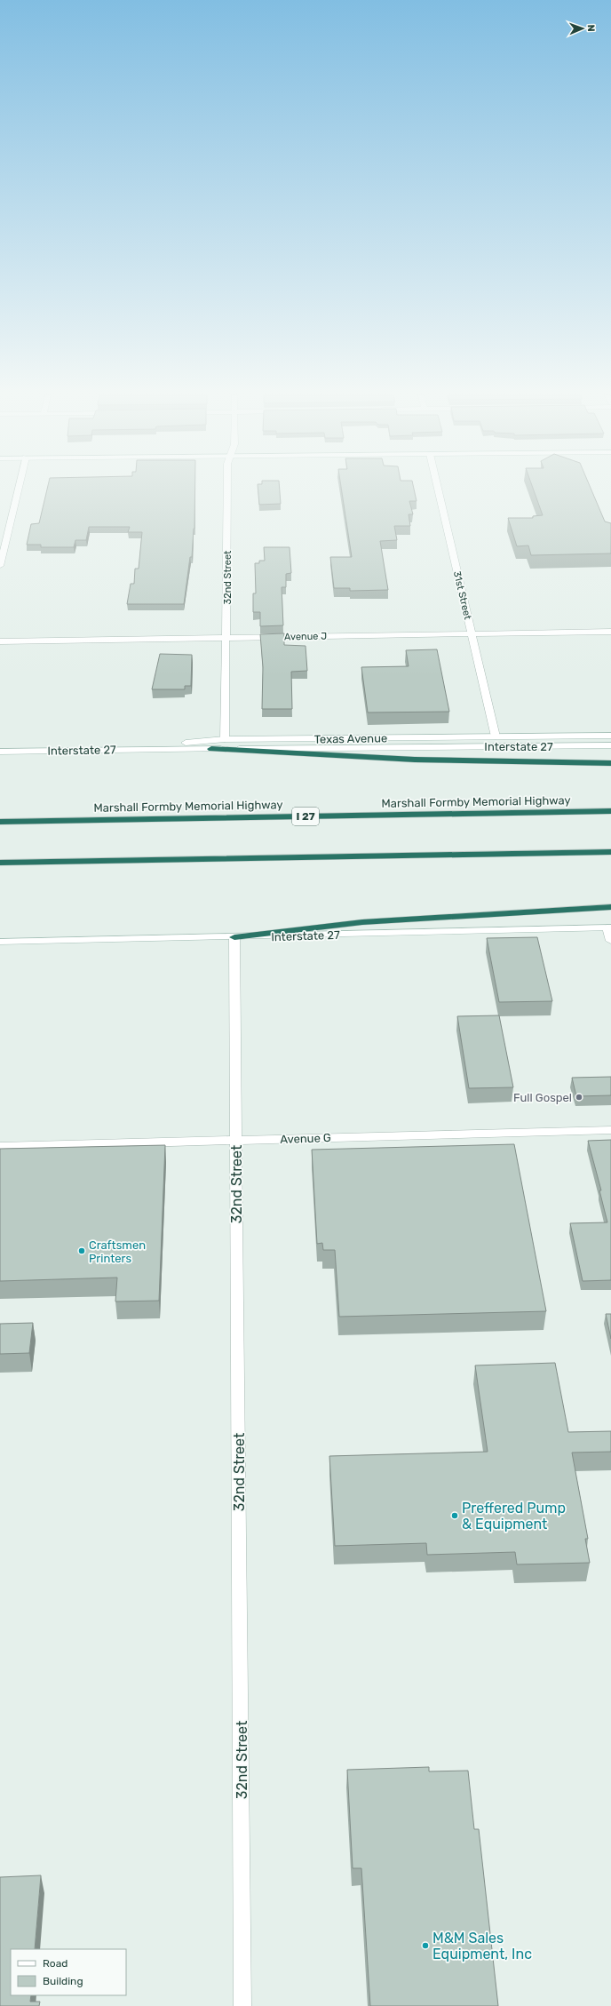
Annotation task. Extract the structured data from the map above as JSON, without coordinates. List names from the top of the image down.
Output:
{
  "streets": {
    "highway": ["Marshall Formby Memorial Highway", "I 27"],
    "street": [
      "32nd Street",
      "31st Street",
      "Avenue J",
      "Texas Avenue",
      "Interstate 27",
      "Avenue G"
    ]
  },
  "crossings": [
    ["32nd Street", "Avenue J"],
    ["32nd Street", "Texas Avenue"],
    ["32nd Street", "Interstate 27"],
    ["32nd Street", "Avenue G"],
    ["31st Street", "Avenue J"],
    ["31st Street", "Texas Avenue"],
    ["Texas Avenue", "Interstate 27"]
  ],
  "places": [
    "Full Gospel",
    "Craftsmen Printers",
    "Preffered Pump & Equipment",
    "M&M Sales Equipment, Inc"
  ],
  "legend": ["Road", "Building"],
  "north": "right"
}
